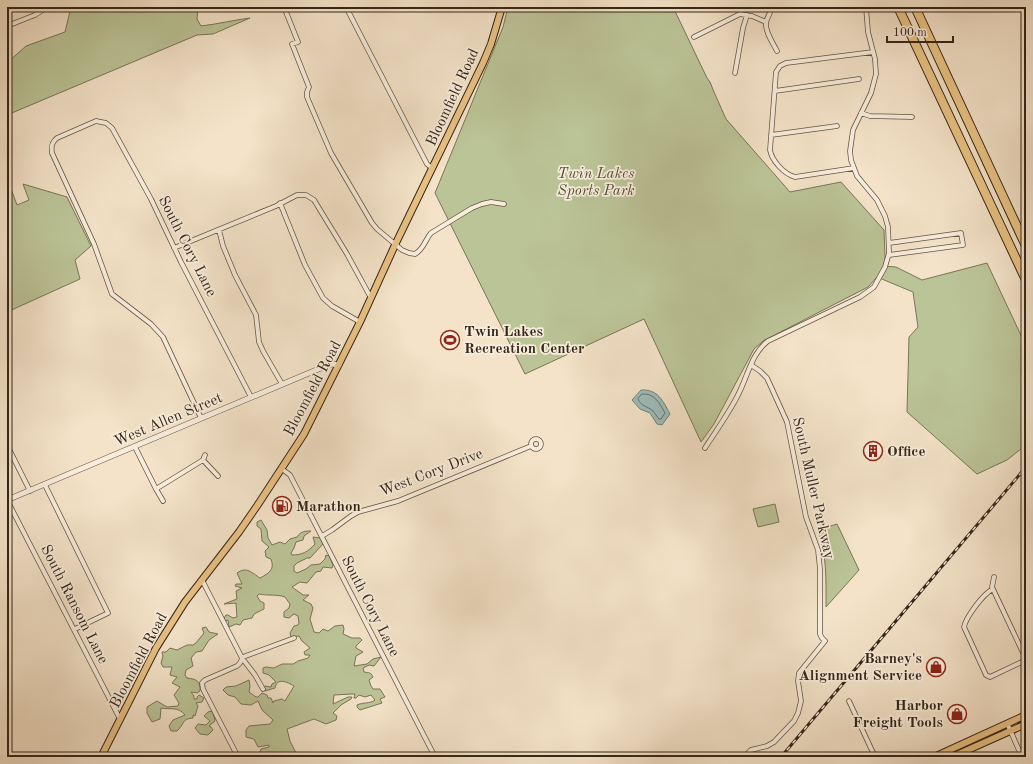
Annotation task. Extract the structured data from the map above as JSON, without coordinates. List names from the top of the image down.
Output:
{
  "streets": {
    "main road": ["Bloomfield Road"],
    "street": [
      "South Cory Lane",
      "West Allen Street",
      "West Cory Drive",
      "South Muller Parkway",
      "South Ransom Lane"
    ]
  },
  "crossings": [
    ["Bloomfield Road", "South Cory Lane"],
    ["Bloomfield Road", "West Allen Street"],
    ["Bloomfield Road", "South Ransom Lane"],
    ["South Cory Lane", "West Allen Street"],
    ["South Cory Lane", "West Cory Drive"],
    ["West Allen Street", "South Ransom Lane"]
  ],
  "parks": ["Twin Lakes Sports Park"],
  "places": {
    "sports": ["Twin Lakes Recreation Center"],
    "building": ["Office"],
    "fuel station": ["Marathon"],
    "shop": ["Barney's Alignment Service", "Harbor Freight Tools"]
  },
  "scale_bar": "100 m"
}
